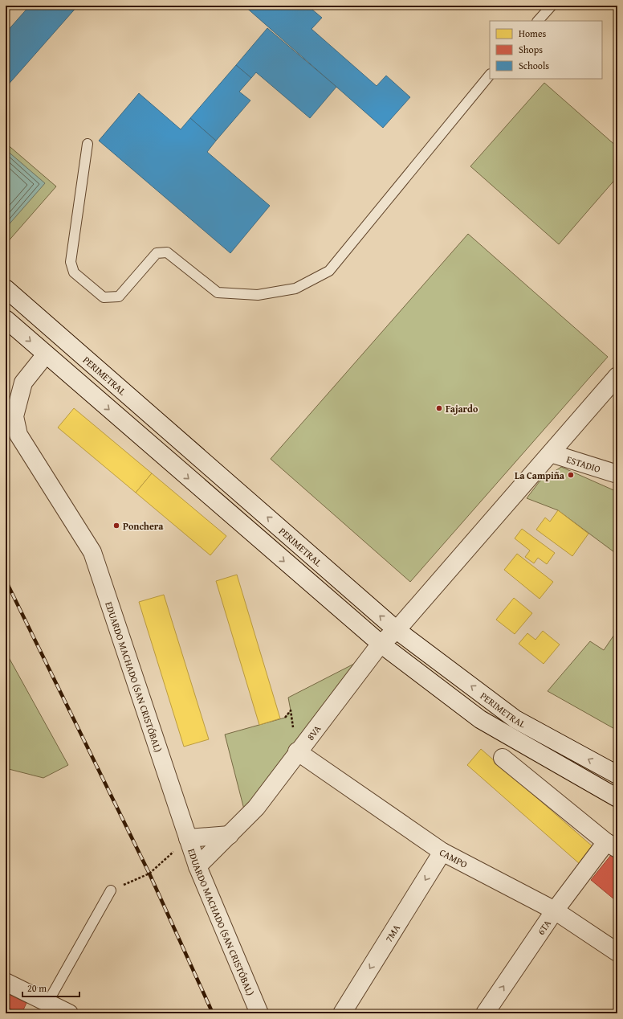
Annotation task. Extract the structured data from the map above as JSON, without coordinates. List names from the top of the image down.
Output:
{
  "streets": {
    "street": [
      "PERIMETRAL",
      "ESTADIO",
      "EDUARDO MACHADO (SAN CRISTÓBAL)",
      "8VA",
      "CAMPO",
      "6TA",
      "7MA"
    ]
  },
  "crossings": [
    ["PERIMETRAL", "EDUARDO MACHADO (SAN CRISTÓBAL)"],
    ["PERIMETRAL", "8VA"],
    ["ESTADIO", "8VA"],
    ["EDUARDO MACHADO (SAN CRISTÓBAL)", "8VA"],
    ["8VA", "CAMPO"],
    ["CAMPO", "6TA"],
    ["CAMPO", "7MA"]
  ],
  "one_way": ["6TA", "7MA"],
  "places": ["Fajardo", "La Campiña", "Ponchera"],
  "legend": ["Homes", "Shops", "Schools"],
  "scale_bar": "20 m"
}
